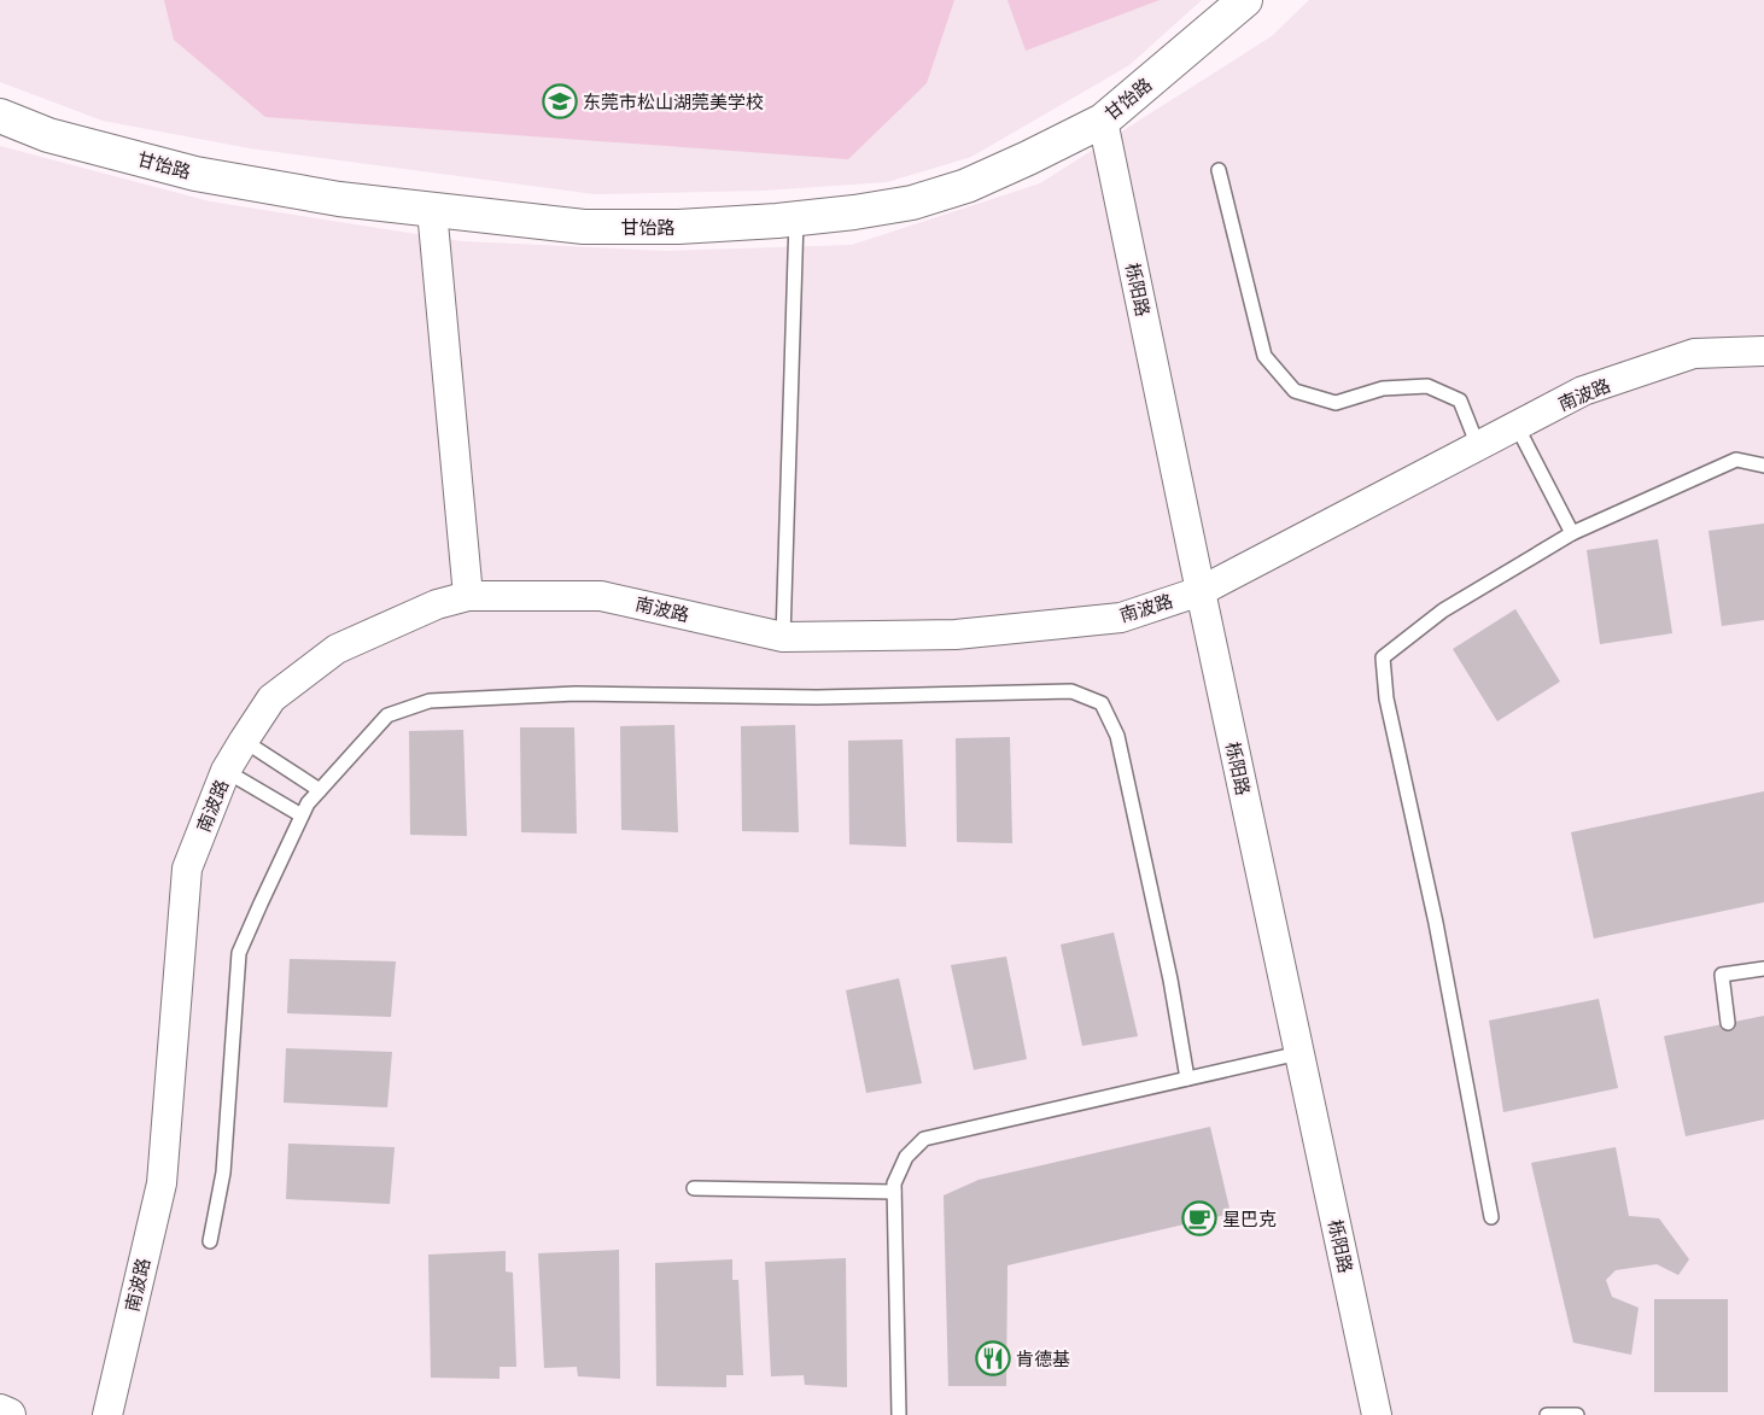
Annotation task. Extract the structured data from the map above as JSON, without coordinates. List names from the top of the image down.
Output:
{
  "streets": {
    "street": ["甘饴路", "栎阳路", "南波路"]
  },
  "crossings": [
    ["甘饴路", "栎阳路"],
    ["栎阳路", "南波路"]
  ],
  "places": {
    "school or university": ["东莞市松山湖莞美学校"],
    "cafe": ["星巴克"],
    "restaurant": ["肯德基"]
  }
}
